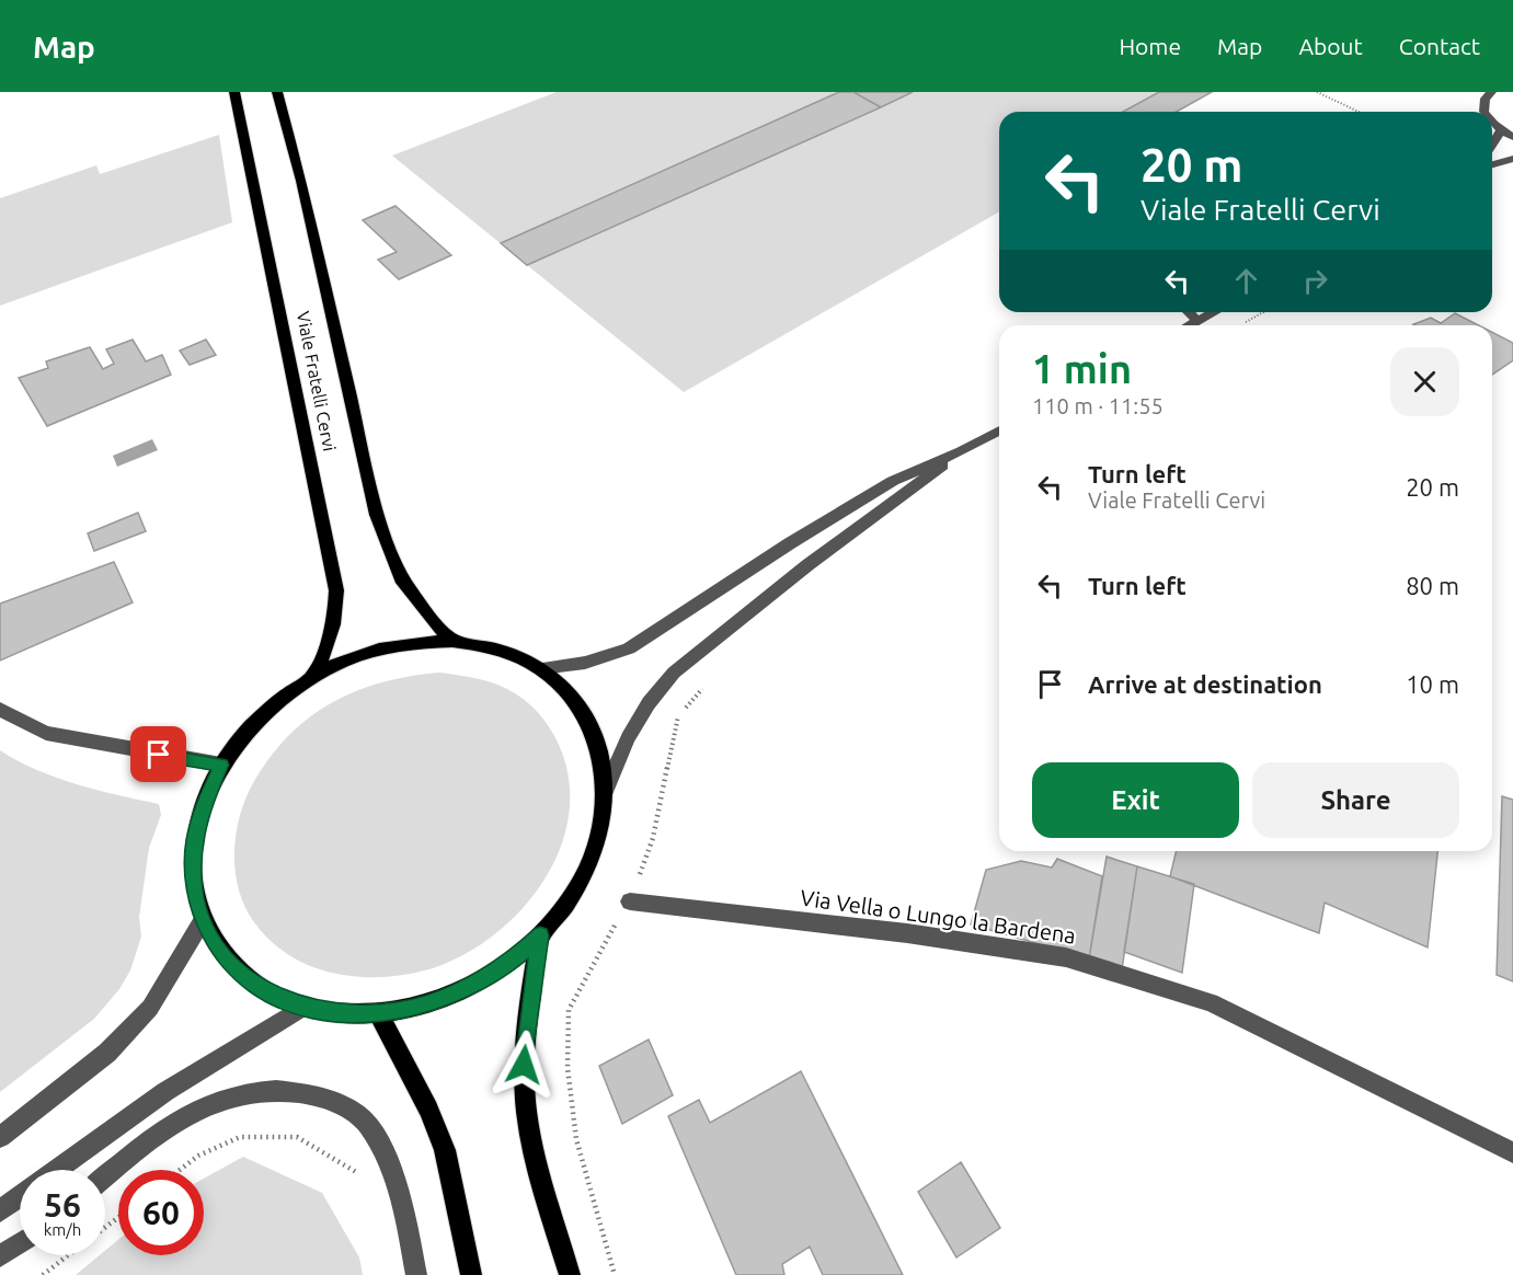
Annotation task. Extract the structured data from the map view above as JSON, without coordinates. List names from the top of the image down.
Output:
{
  "streets": {
    "main road": ["Viale Fratelli Cervi"],
    "street": ["Via Vella o Lungo la Bardena"]
  },
  "page": {
    "header": "Map",
    "nav": [
      "Home",
      "Map",
      "About",
      "Contact"
    ],
    "turn": ["20 m", "Viale Fratelli Cervi"],
    "heading": ["1 min", "110 m · 11:55"],
    "list": [
      {
        "name": "Turn left",
        "note": "Viale Fratelli Cervi",
        "value": "20 m"
      },
      {
        "name": "Turn left",
        "value": "80 m"
      },
      {
        "name": "Arrive at destination",
        "value": "10 m"
      }
    ],
    "buttons": ["Exit", "Share"],
    "speed": "56 km/h",
    "limit": "60"
  }
}
